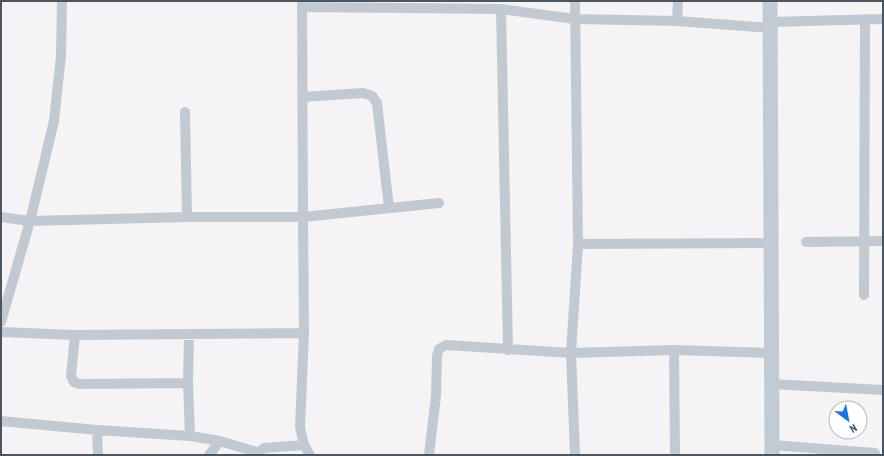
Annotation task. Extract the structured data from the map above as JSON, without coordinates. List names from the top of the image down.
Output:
{
  "north": "bottom right"
}
